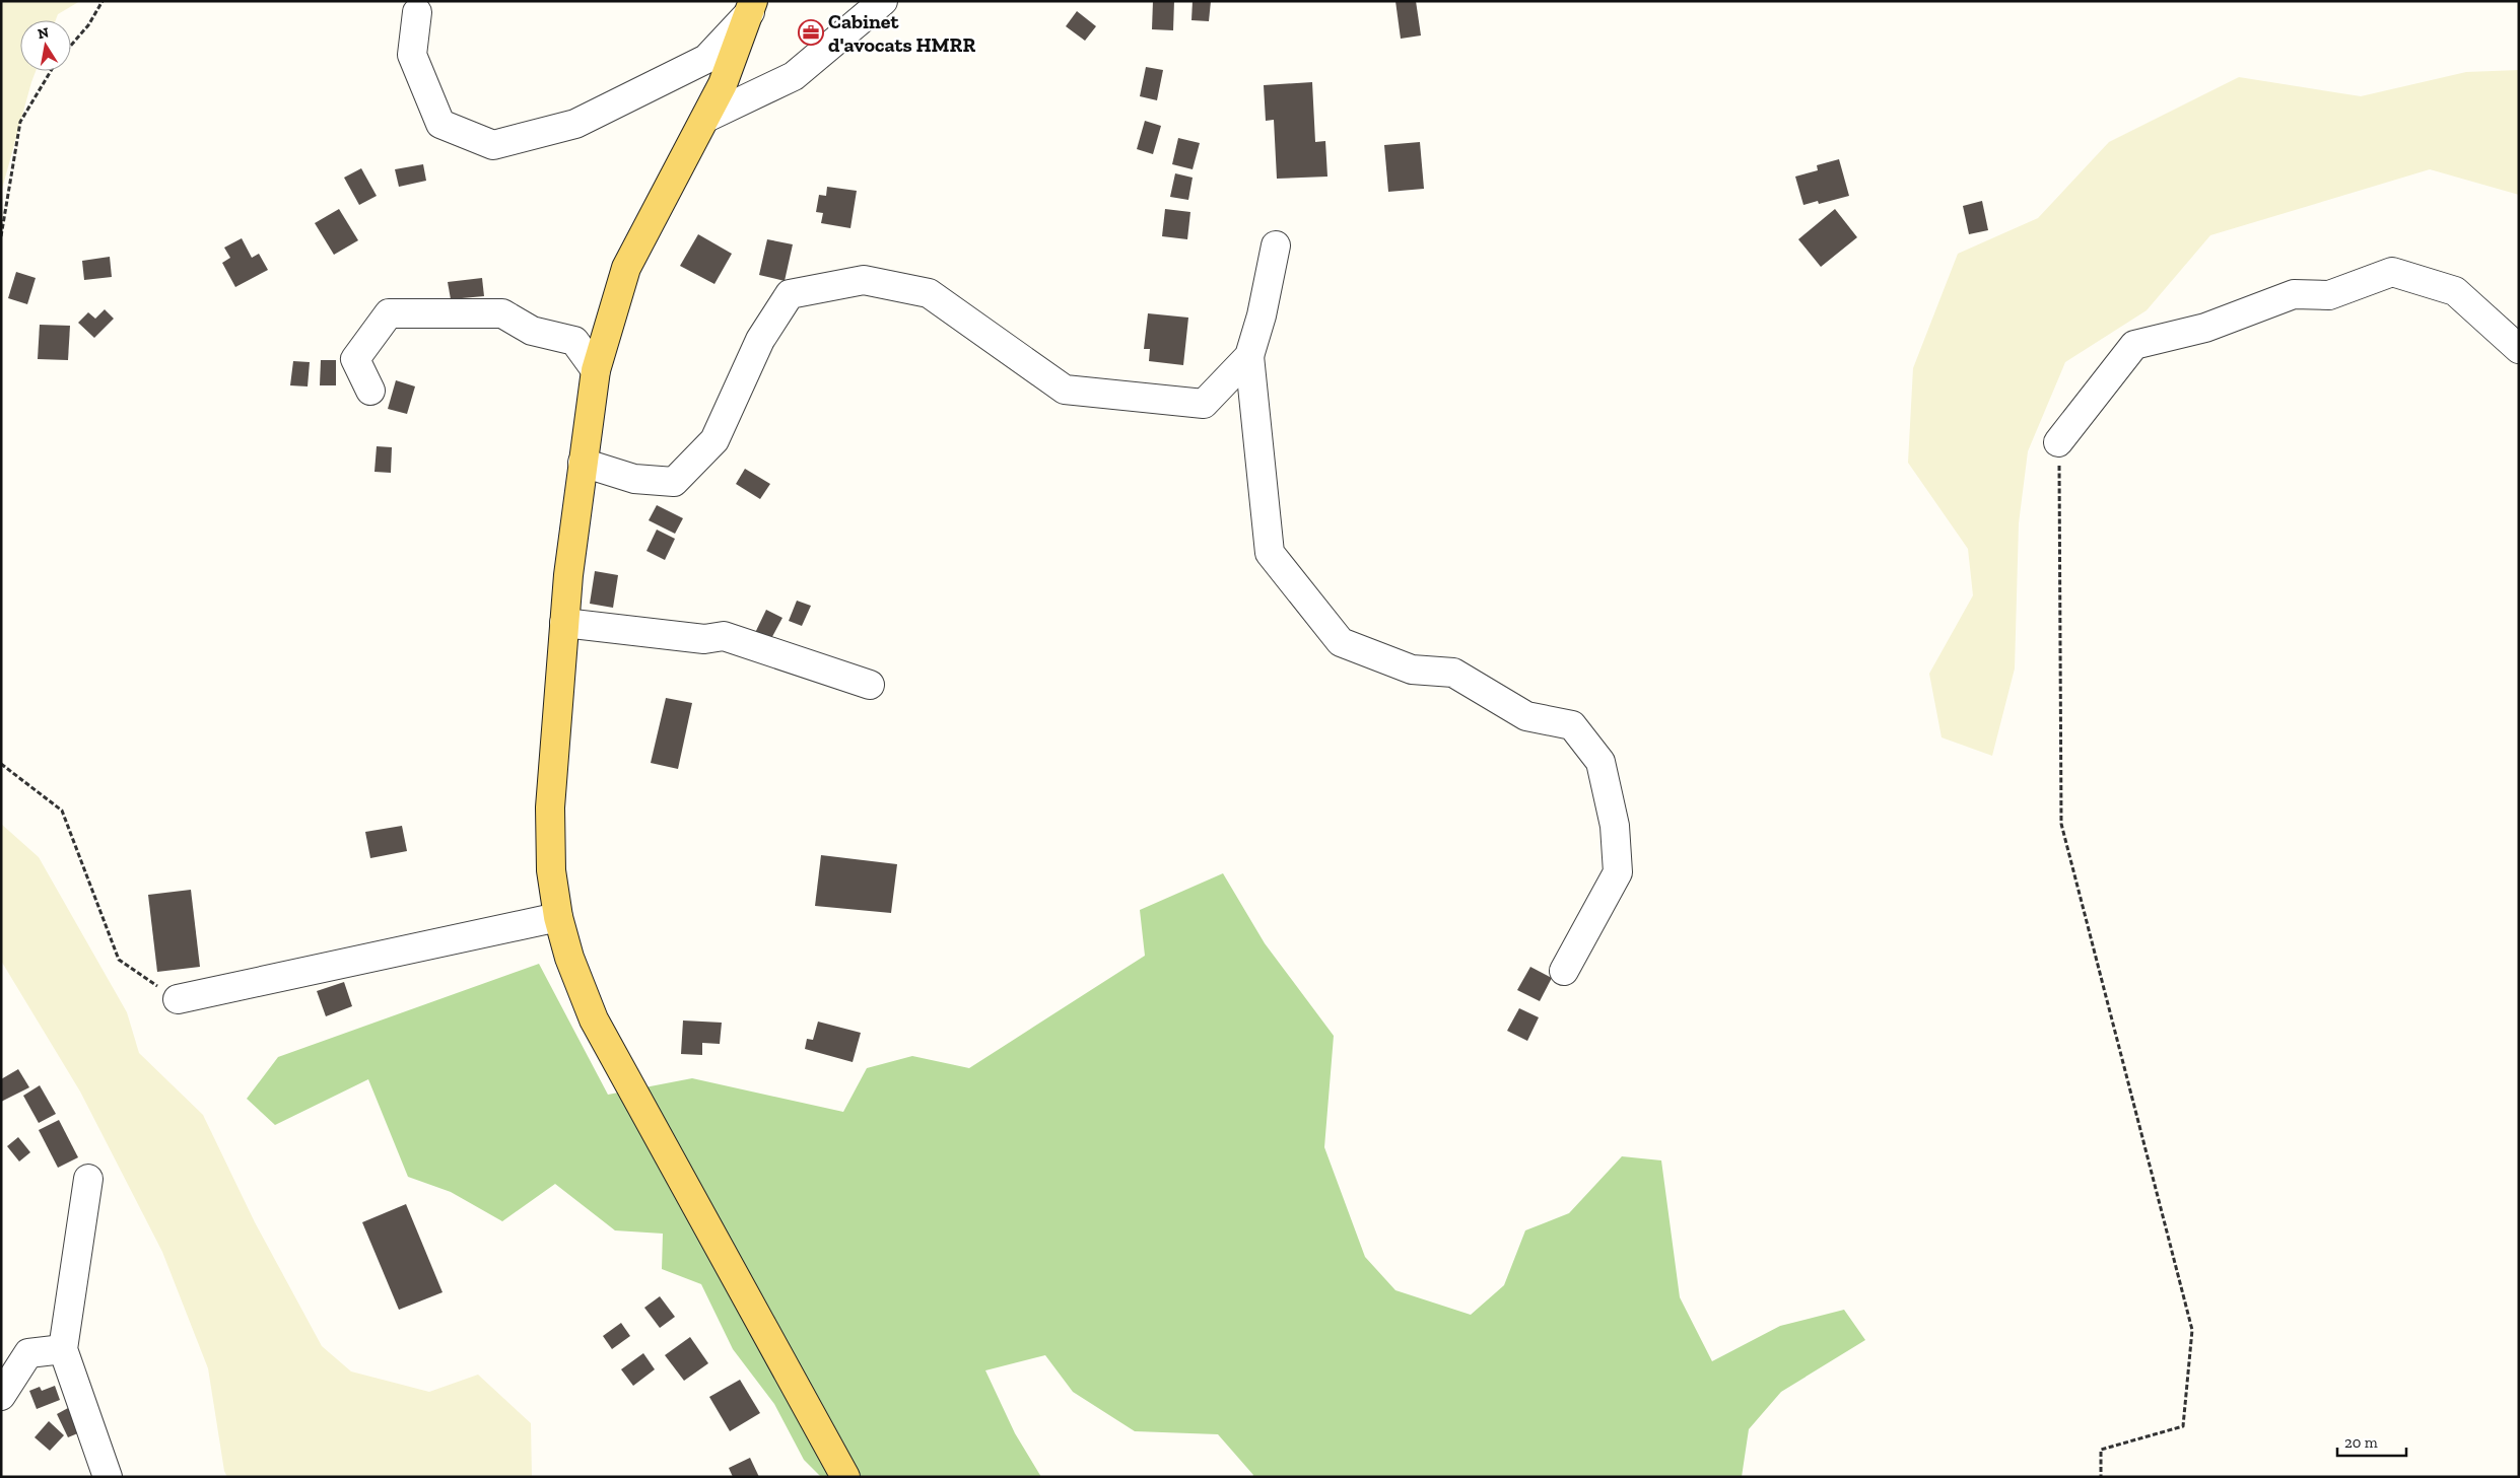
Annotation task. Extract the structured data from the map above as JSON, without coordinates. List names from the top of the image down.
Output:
{
  "places": {
    "office": ["Cabinet d'avocats HMRR"]
  },
  "scale_bar": "20 m",
  "north": "top"
}
